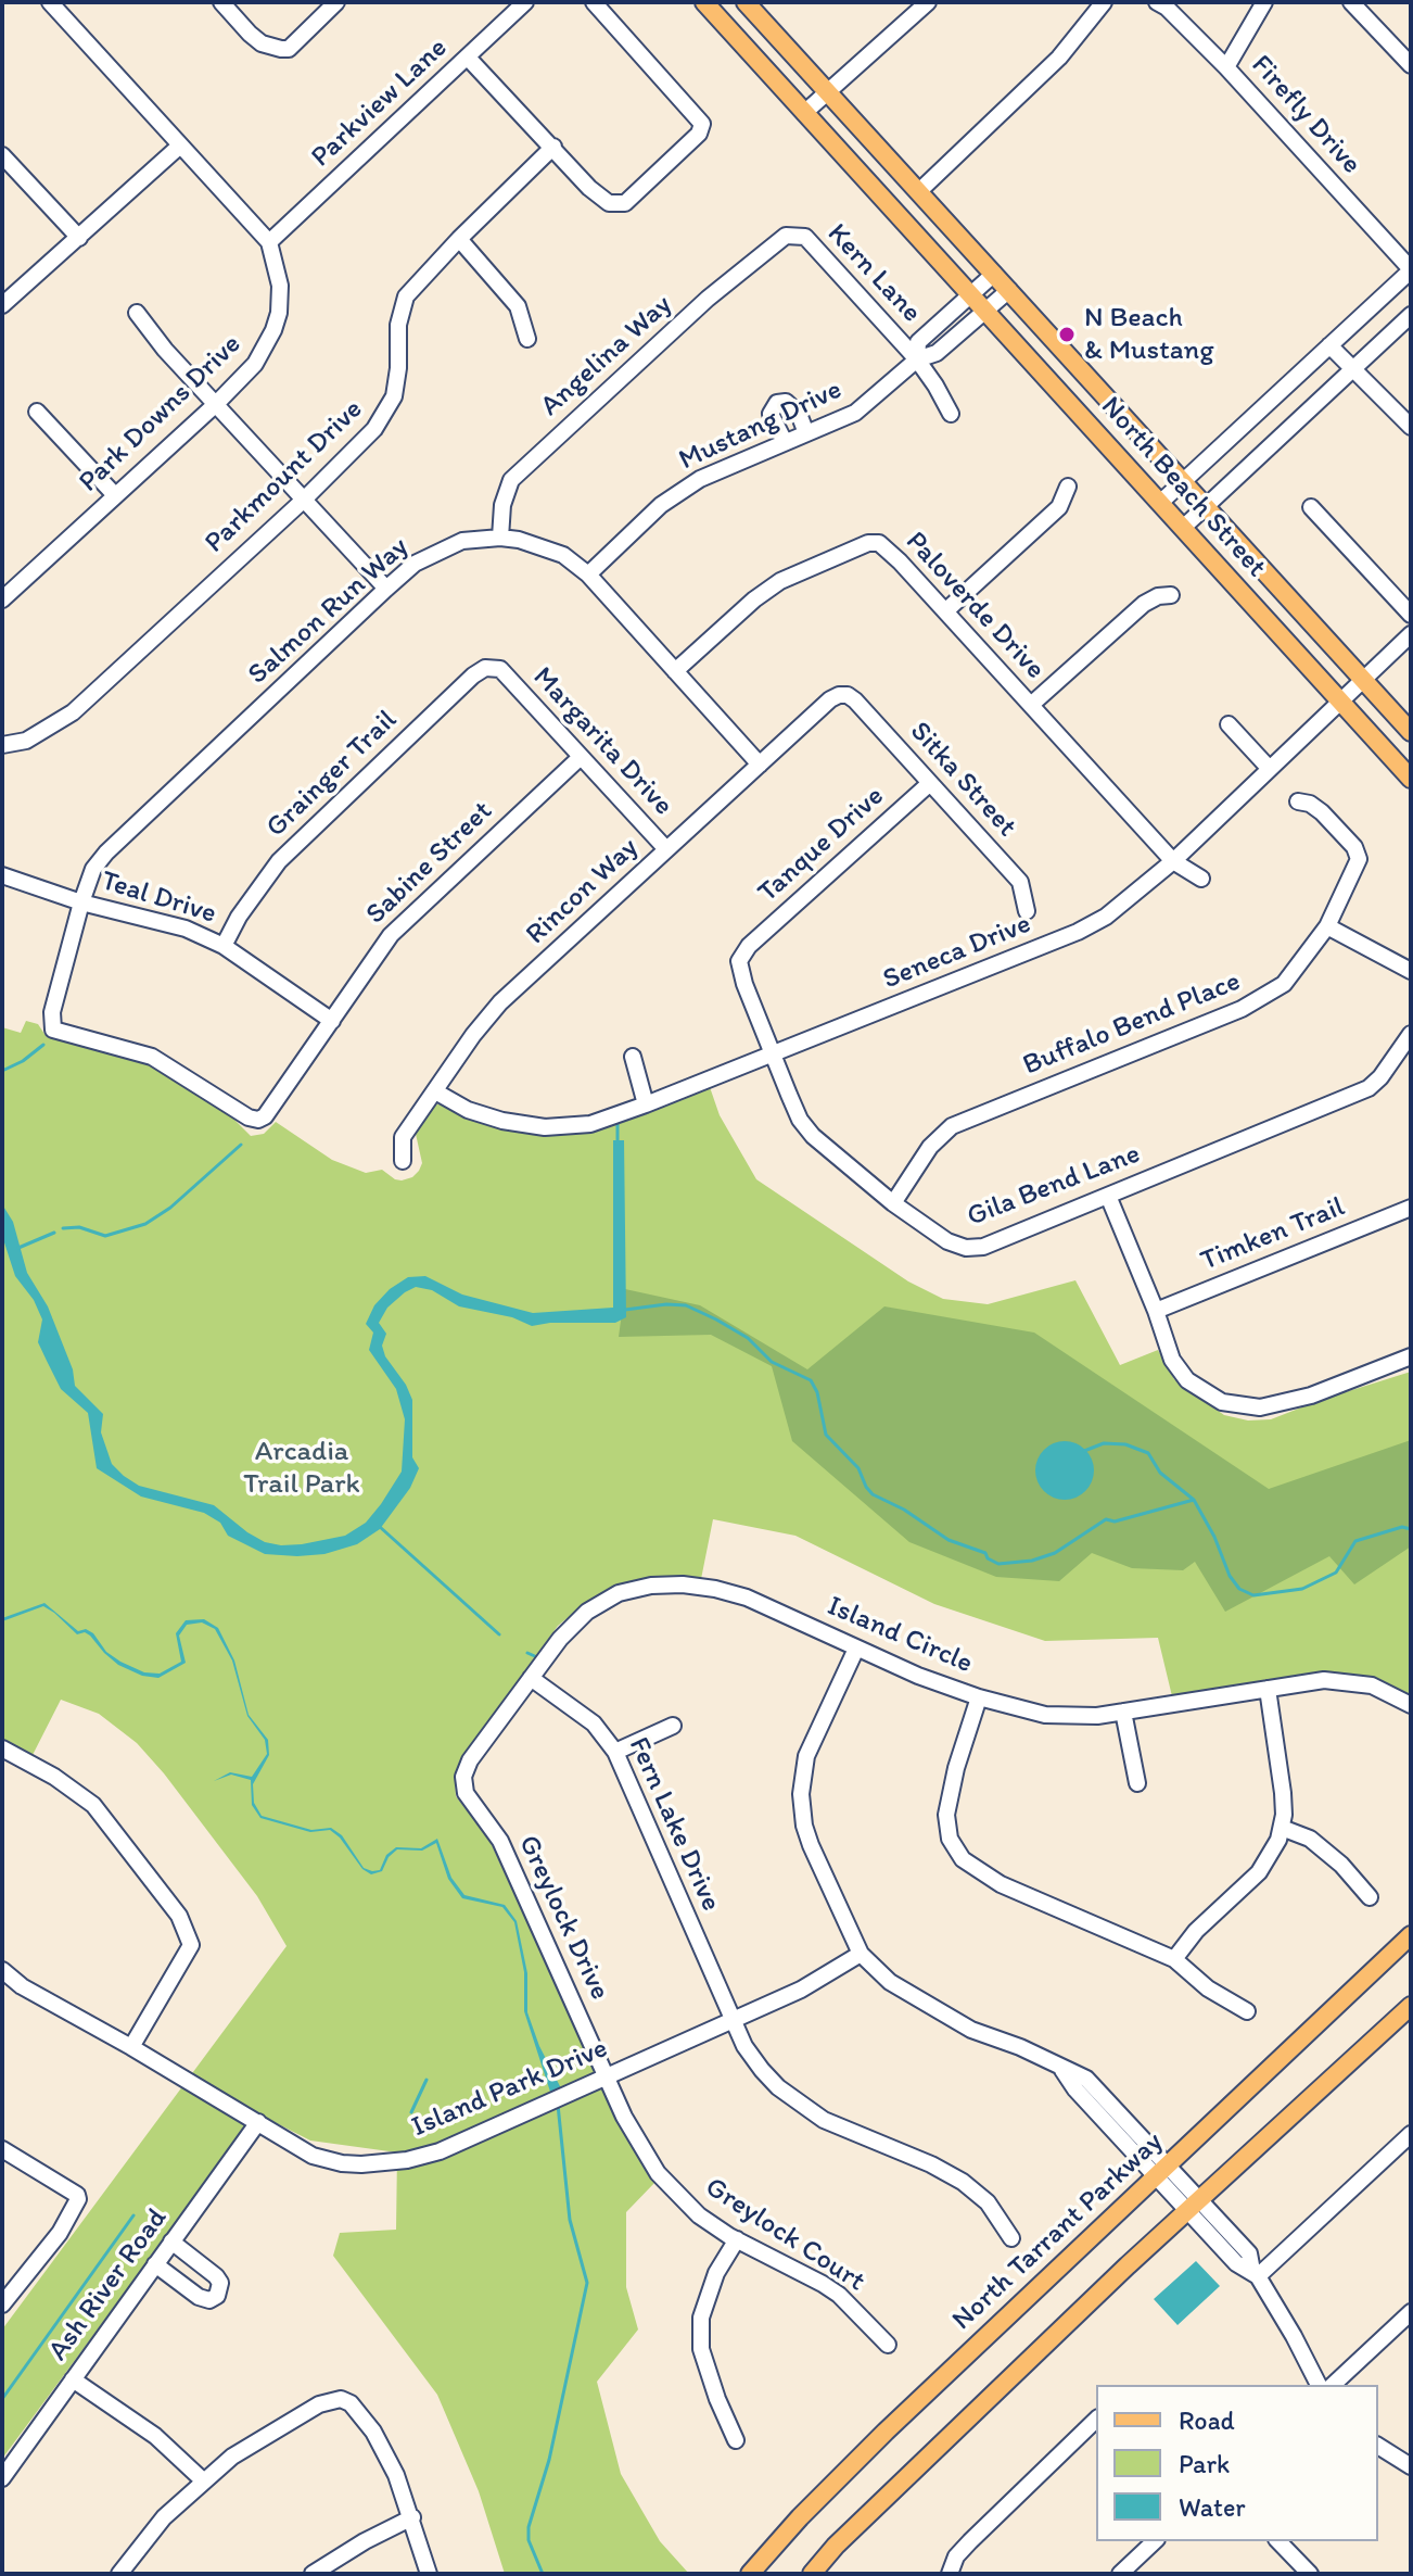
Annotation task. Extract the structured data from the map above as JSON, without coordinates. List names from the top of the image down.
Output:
{
  "streets": {
    "main road": ["North Beach Street", "North Tarrant Parkway"],
    "street": [
      "Parkview Lane",
      "Firefly Drive",
      "Kern Lane",
      "Angelina Way",
      "Park Downs Drive",
      "Mustang Drive",
      "Parkmount Drive",
      "Paloverde Drive",
      "Salmon Run Way",
      "Margarita Drive",
      "Grainger Trail",
      "Sitka Street",
      "Tanque Drive",
      "Sabine Street",
      "Rincon Way",
      "Teal Drive",
      "Seneca Drive",
      "Buffalo Bend Place",
      "Gila Bend Lane",
      "Timken Trail",
      "Island Circle",
      "Fern Lake Drive",
      "Greylock Drive",
      "Island Park Drive",
      "Greylock Court",
      "Ash River Road"
    ]
  },
  "crossings": [
    ["Parkview Lane", "Park Downs Drive"],
    ["Kern Lane", "Angelina Way"],
    ["Kern Lane", "Mustang Drive"],
    ["Angelina Way", "Salmon Run Way"],
    ["Mustang Drive", "North Beach Street"],
    ["Mustang Drive", "Salmon Run Way"],
    ["North Beach Street", "Seneca Drive"],
    ["Paloverde Drive", "Salmon Run Way"],
    ["Paloverde Drive", "Seneca Drive"],
    ["Salmon Run Way", "Sabine Street"],
    ["Salmon Run Way", "Rincon Way"],
    ["Salmon Run Way", "Teal Drive"],
    ["Margarita Drive", "Grainger Trail"],
    ["Margarita Drive", "Sabine Street"],
    ["Margarita Drive", "Rincon Way"],
    ["Grainger Trail", "Teal Drive"],
    ["Sitka Street", "Tanque Drive"],
    ["Sitka Street", "Rincon Way"],
    ["Tanque Drive", "Gila Bend Lane"],
    ["Sabine Street", "Teal Drive"],
    ["Rincon Way", "Seneca Drive"],
    ["Seneca Drive", "Gila Bend Lane"],
    ["Buffalo Bend Place", "Gila Bend Lane"],
    ["Island Circle", "Fern Lake Drive"],
    ["Island Circle", "Greylock Drive"],
    ["Fern Lake Drive", "Island Park Drive"],
    ["Greylock Drive", "Island Park Drive"],
    ["Greylock Drive", "Greylock Court"],
    ["Island Park Drive", "Greylock Court"],
    ["Island Park Drive", "Ash River Road"]
  ],
  "parks": ["Arcadia Trail Park"],
  "places": ["N Beach & Mustang"],
  "legend": ["Road", "Park", "Water"]
}
